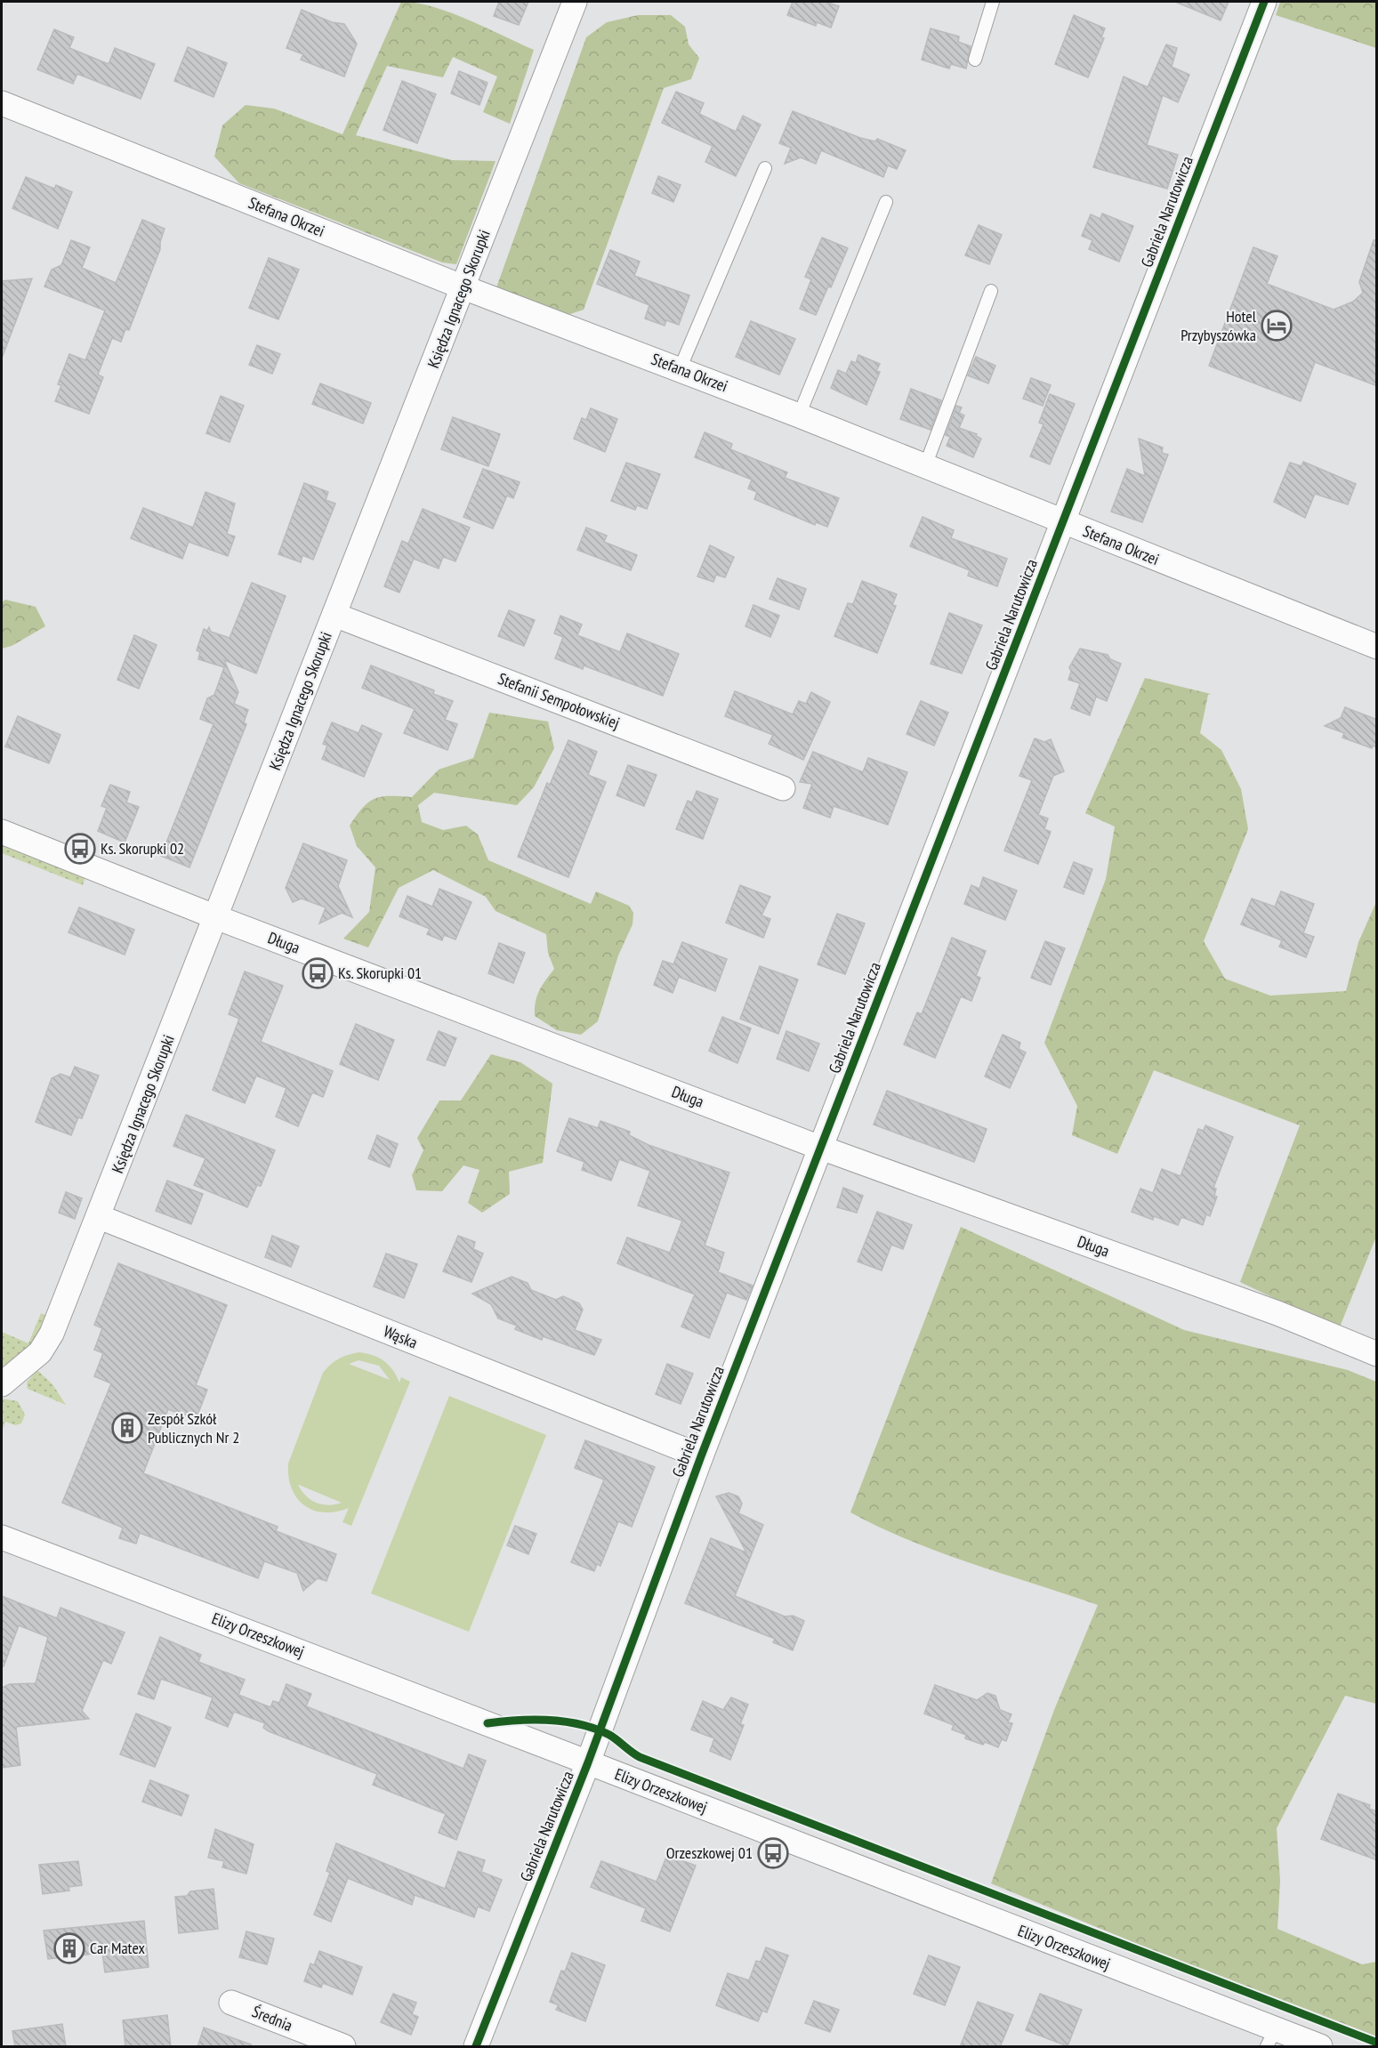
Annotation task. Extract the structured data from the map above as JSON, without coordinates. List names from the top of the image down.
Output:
{
  "streets": {
    "street": [
      "Gabriela Narutowicza",
      "Stefana Okrzei",
      "Księdza Ignacego Skorupki",
      "Stefanii Sempołowskiej",
      "Długa",
      "Wąska",
      "Elizy Orzeszkowej",
      "Średnia"
    ]
  },
  "crossings": [
    ["Gabriela Narutowicza", "Stefana Okrzei"],
    ["Gabriela Narutowicza", "Długa"],
    ["Gabriela Narutowicza", "Wąska"],
    ["Gabriela Narutowicza", "Elizy Orzeszkowej"],
    ["Stefana Okrzei", "Księdza Ignacego Skorupki"],
    ["Księdza Ignacego Skorupki", "Stefanii Sempołowskiej"],
    ["Księdza Ignacego Skorupki", "Długa"],
    ["Księdza Ignacego Skorupki", "Wąska"]
  ],
  "places": {
    "hotel": ["Hotel Przybyszówka"],
    "bus stop": ["Ks. Skorupki 02", "Ks. Skorupki 01", "Orzeszkowej 01"],
    "building": ["Zespół Szkół Publicznych Nr 2", "Car Matex"]
  }
}
